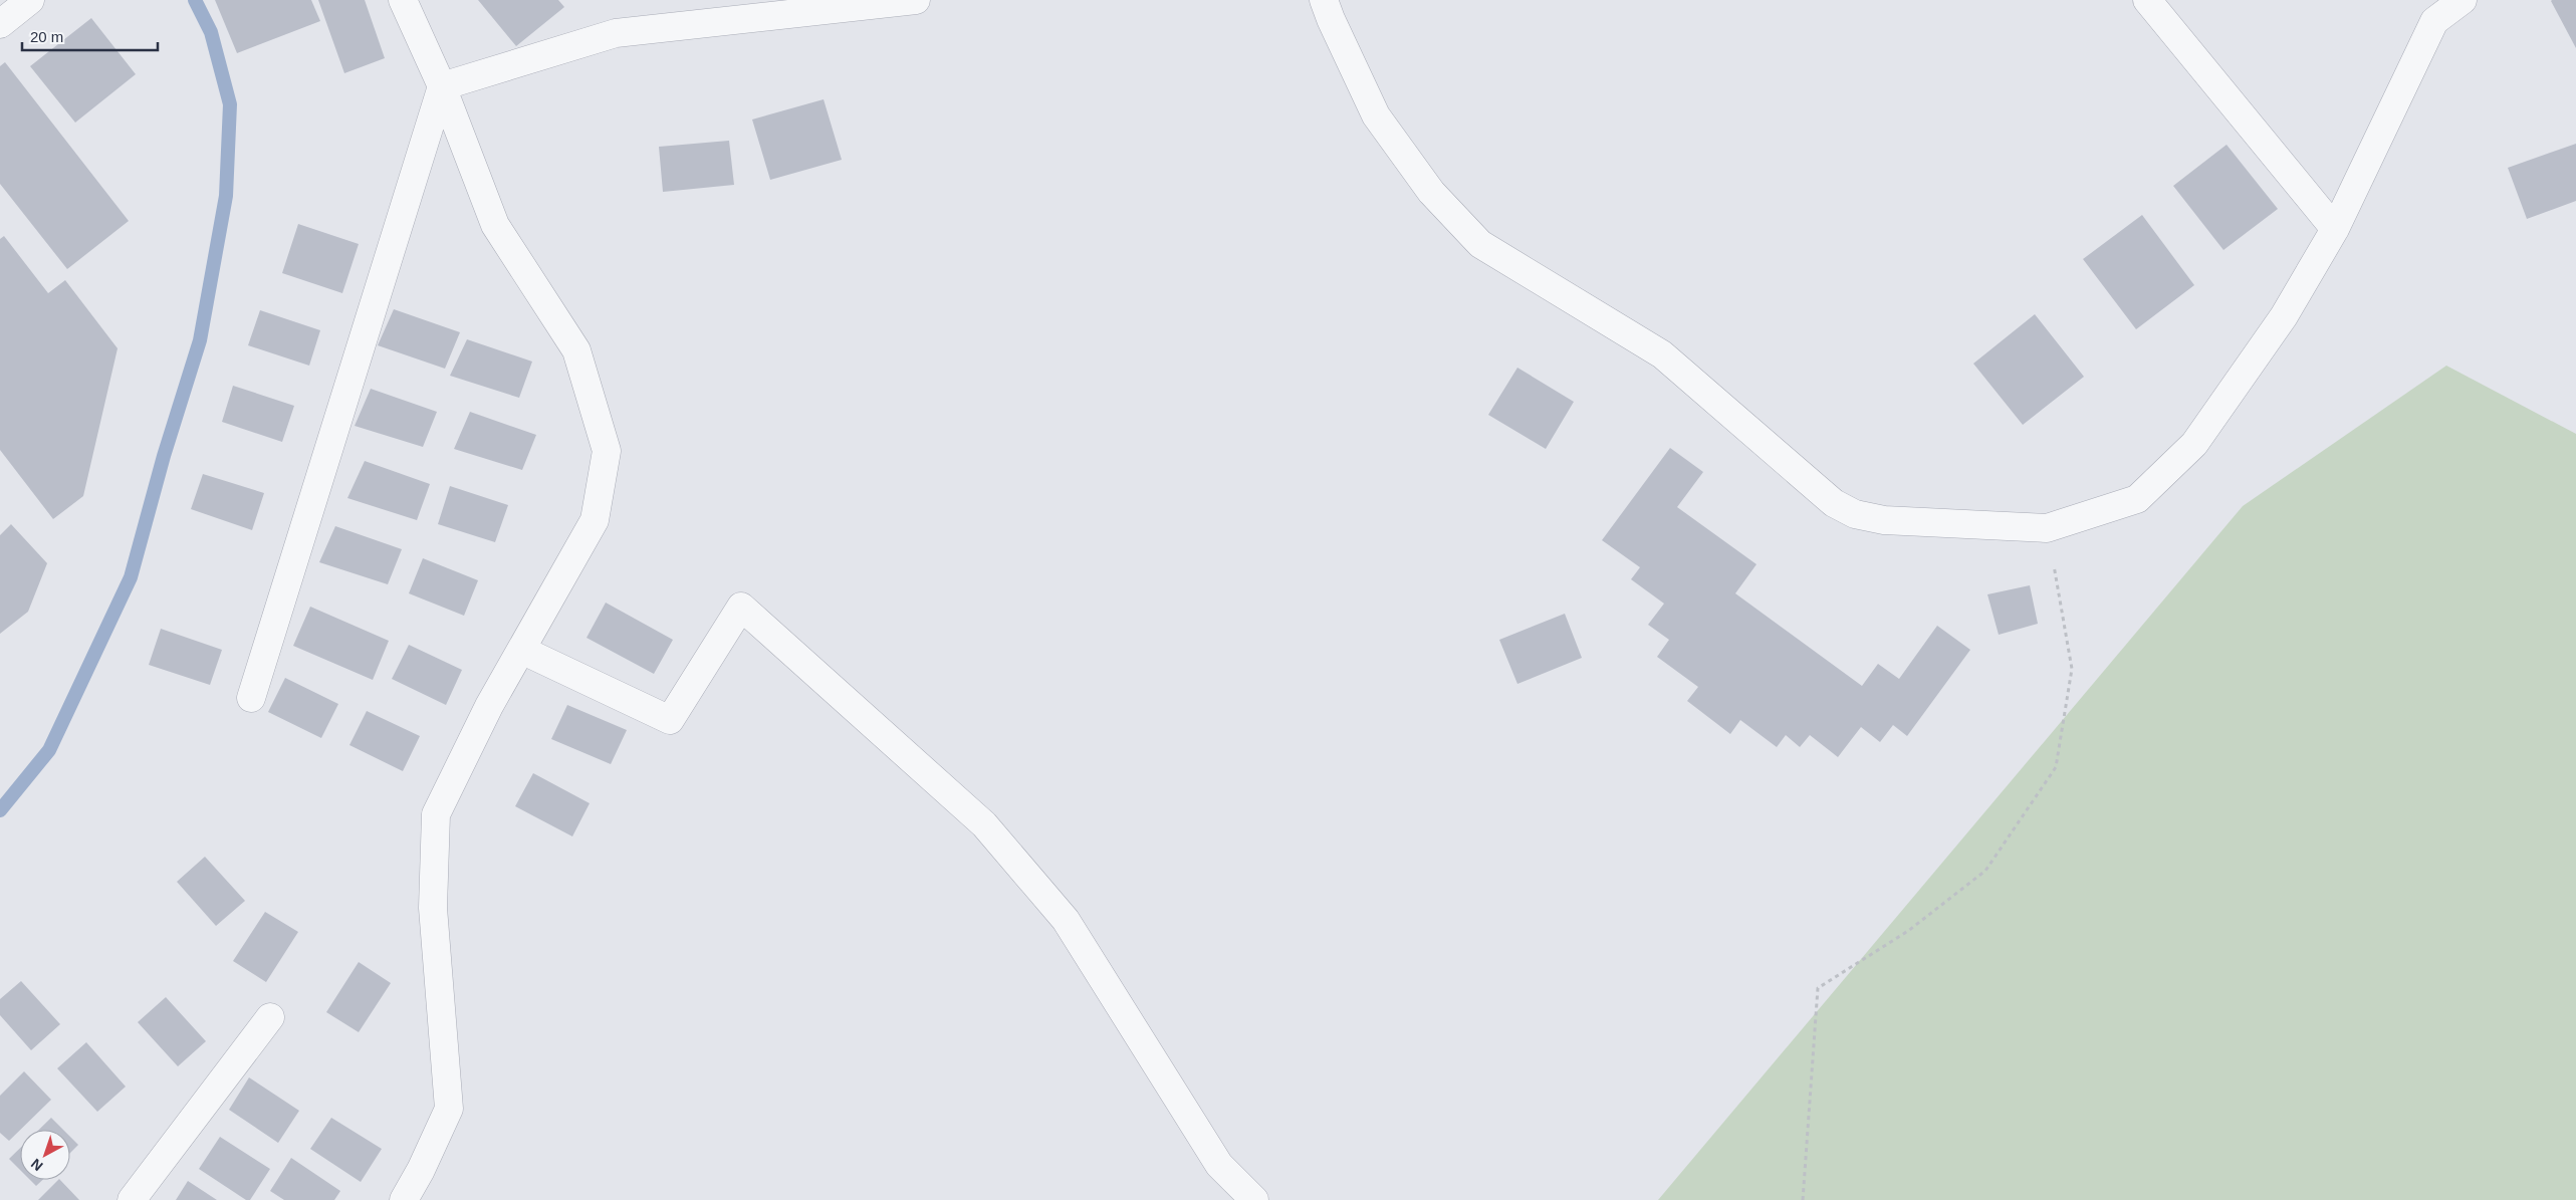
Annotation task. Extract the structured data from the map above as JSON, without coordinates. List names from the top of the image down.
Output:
{
  "scale_bar": "20 m",
  "north": "bottom left"
}
